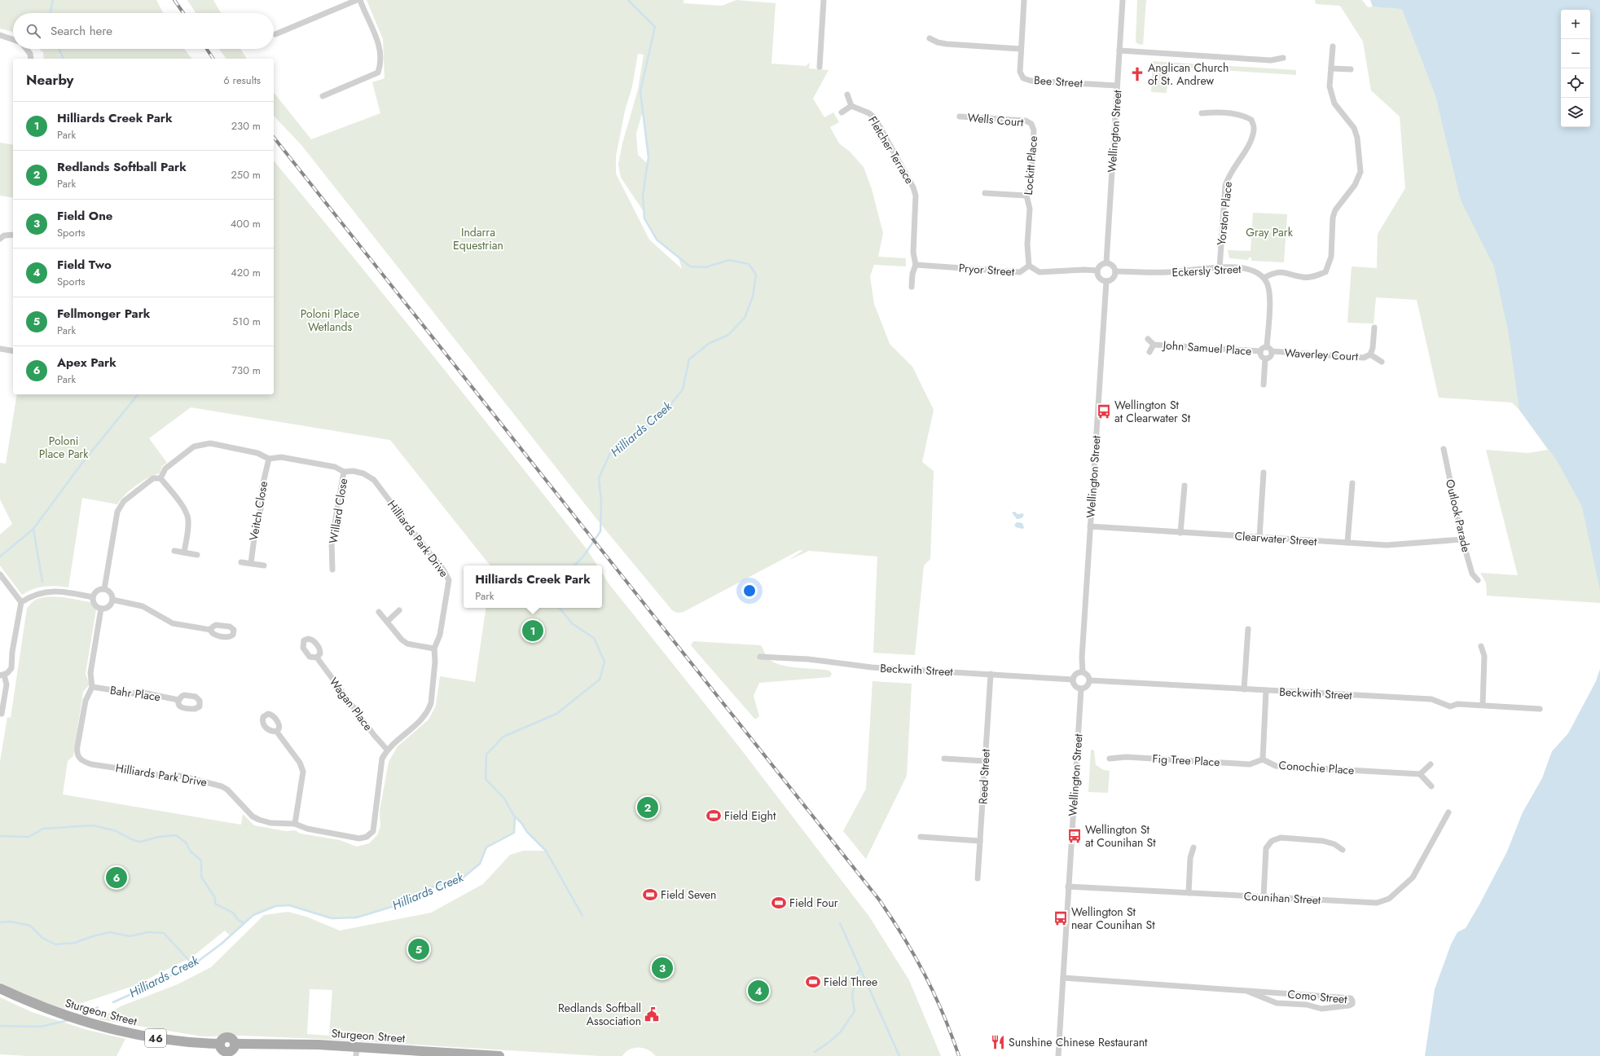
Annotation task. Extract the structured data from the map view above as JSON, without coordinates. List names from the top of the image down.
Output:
{
  "streets": {
    "main road": ["Sturgeon Street", "46"],
    "street": [
      "Bee Street",
      "Wells Court",
      "Wellington Street",
      "Fletcher Terrace",
      "Lockitt Place",
      "Yorston Place",
      "Pryor Street",
      "Eckersly Street",
      "John Samuel Place",
      "Waverley Court",
      "Veitch Close",
      "Willard Close",
      "Outlook Parade",
      "Hilliards Park Drive",
      "Clearwater Street",
      "Beckwith Street",
      "Bahr Place",
      "Wagan Place",
      "Fig Tree Place",
      "Conochie Place",
      "Reed Street",
      "Counihan Street",
      "Como Street"
    ]
  },
  "crossings": [
    ["Bee Street", "Wellington Street"],
    ["Wells Court", "Lockitt Place"],
    ["Wellington Street", "Pryor Street"],
    ["Wellington Street", "Eckersly Street"],
    ["Wellington Street", "Clearwater Street"],
    ["Wellington Street", "Beckwith Street"],
    ["Wellington Street", "Counihan Street"],
    ["Wellington Street", "Como Street"],
    ["Fletcher Terrace", "Pryor Street"],
    ["Lockitt Place", "Pryor Street"],
    ["Yorston Place", "Eckersly Street"],
    ["Pryor Street", "Eckersly Street"],
    ["John Samuel Place", "Waverley Court"],
    ["Veitch Close", "Hilliards Park Drive"],
    ["Willard Close", "Hilliards Park Drive"],
    ["Outlook Parade", "Clearwater Street"],
    ["Hilliards Park Drive", "Bahr Place"],
    ["Hilliards Park Drive", "Wagan Place"],
    ["Beckwith Street", "Conochie Place"],
    ["Beckwith Street", "Reed Street"],
    ["Fig Tree Place", "Conochie Place"]
  ],
  "water": ["Hilliards Creek"],
  "parks": [
    "Indarra Equestrian",
    "Gray Park",
    "Poloni Place Wetlands",
    "Poloni Place Park"
  ],
  "places": {
    "church": ["Anglican Church of St. Andrew"],
    "bus stop": ["Wellington St at Clearwater St", "Wellington St at Counihan St", "Wellington St near Counihan St"],
    "sports": [
      "Field Eight",
      "Field Seven",
      "Field Four",
      "Field Three"
    ],
    "public building": ["Redlands Softball Association"],
    "restaurant": ["Sunshine Chinese Restaurant"]
  },
  "page": {
    "map_buttons": ["+", "−"],
    "search": "Search here",
    "heading": ["Nearby", "6 results"],
    "list": [
      {
        "mark": "1",
        "name": "Hilliards Creek Park",
        "note": "Park",
        "value": "230 m"
      },
      {
        "mark": "2",
        "name": "Redlands Softball Park",
        "note": "Park",
        "value": "250 m"
      },
      {
        "mark": "3",
        "name": "Field One",
        "note": "Sports",
        "value": "400 m"
      },
      {
        "mark": "4",
        "name": "Field Two",
        "note": "Sports",
        "value": "420 m"
      },
      {
        "mark": "5",
        "name": "Fellmonger Park",
        "note": "Park",
        "value": "510 m"
      },
      {
        "mark": "6",
        "name": "Apex Park",
        "note": "Park",
        "value": "730 m"
      }
    ],
    "popup": ["Hilliards Creek Park", "Park"],
    "pins": [
      "1",
      "2",
      "6",
      "5",
      "3",
      "4"
    ]
  }
}
